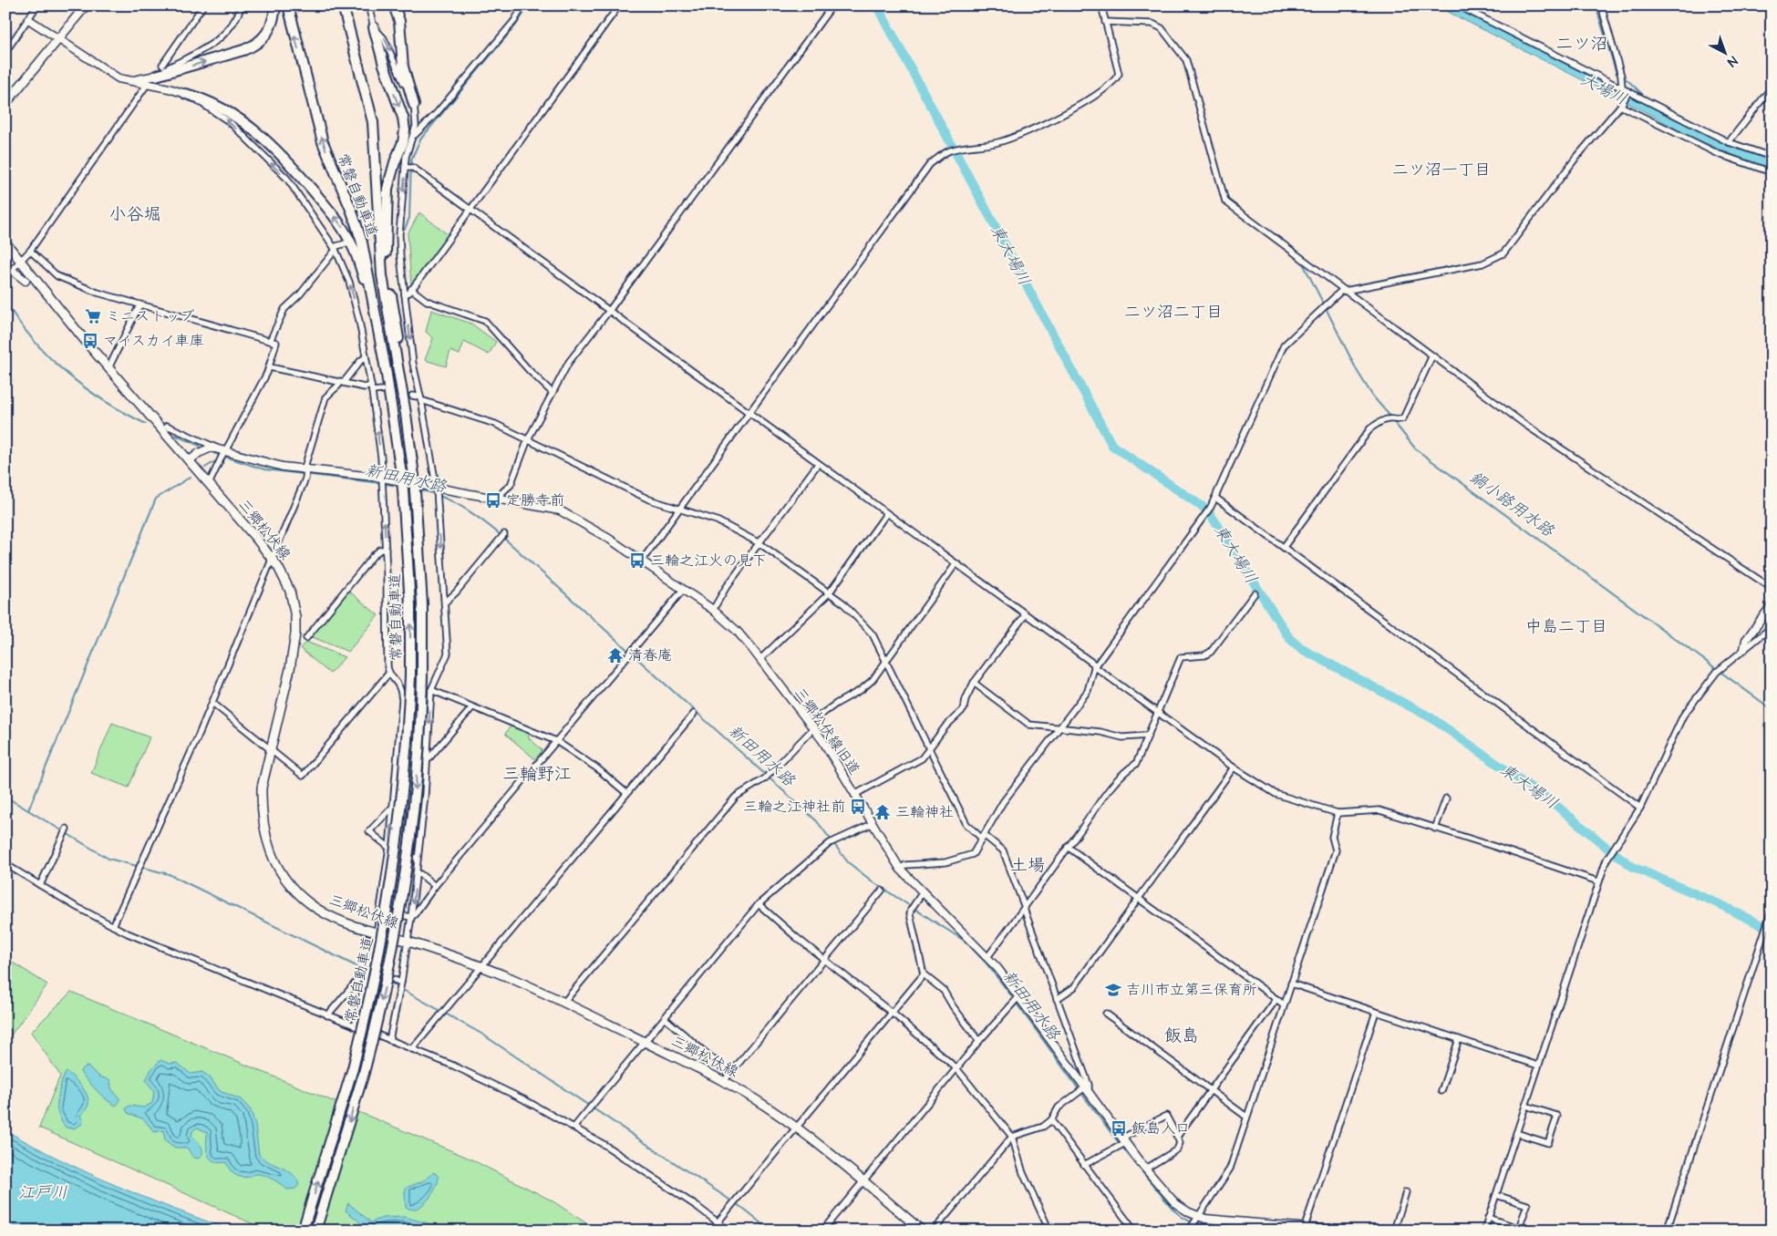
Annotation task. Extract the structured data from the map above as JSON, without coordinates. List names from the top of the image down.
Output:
{
  "streets": {
    "highway": ["常磐自動車道"],
    "main road": ["三郷松伏線"],
    "street": ["三郷松伏線旧道"]
  },
  "districts": [
    "二ツ沼",
    "二ツ沼一丁目",
    "小谷堀",
    "二ツ沼二丁目",
    "中島二丁目",
    "三輪野江",
    "土場",
    "飯島"
  ],
  "water": [
    "大場川",
    "東大場川",
    "新田用水路",
    "鍋小路用水路",
    "江戸川"
  ],
  "places": {
    "supermarket": ["ミニストップ"],
    "bus stop": [
      "マイスカイ車庫",
      "定勝寺前",
      "三輪之江火の見下",
      "三輪之江神社前",
      "飯島入口"
    ],
    "temple": ["清春庵", "三輪神社"],
    "school or university": ["吉川市立第三保育所"]
  },
  "north": "bottom right"
}
